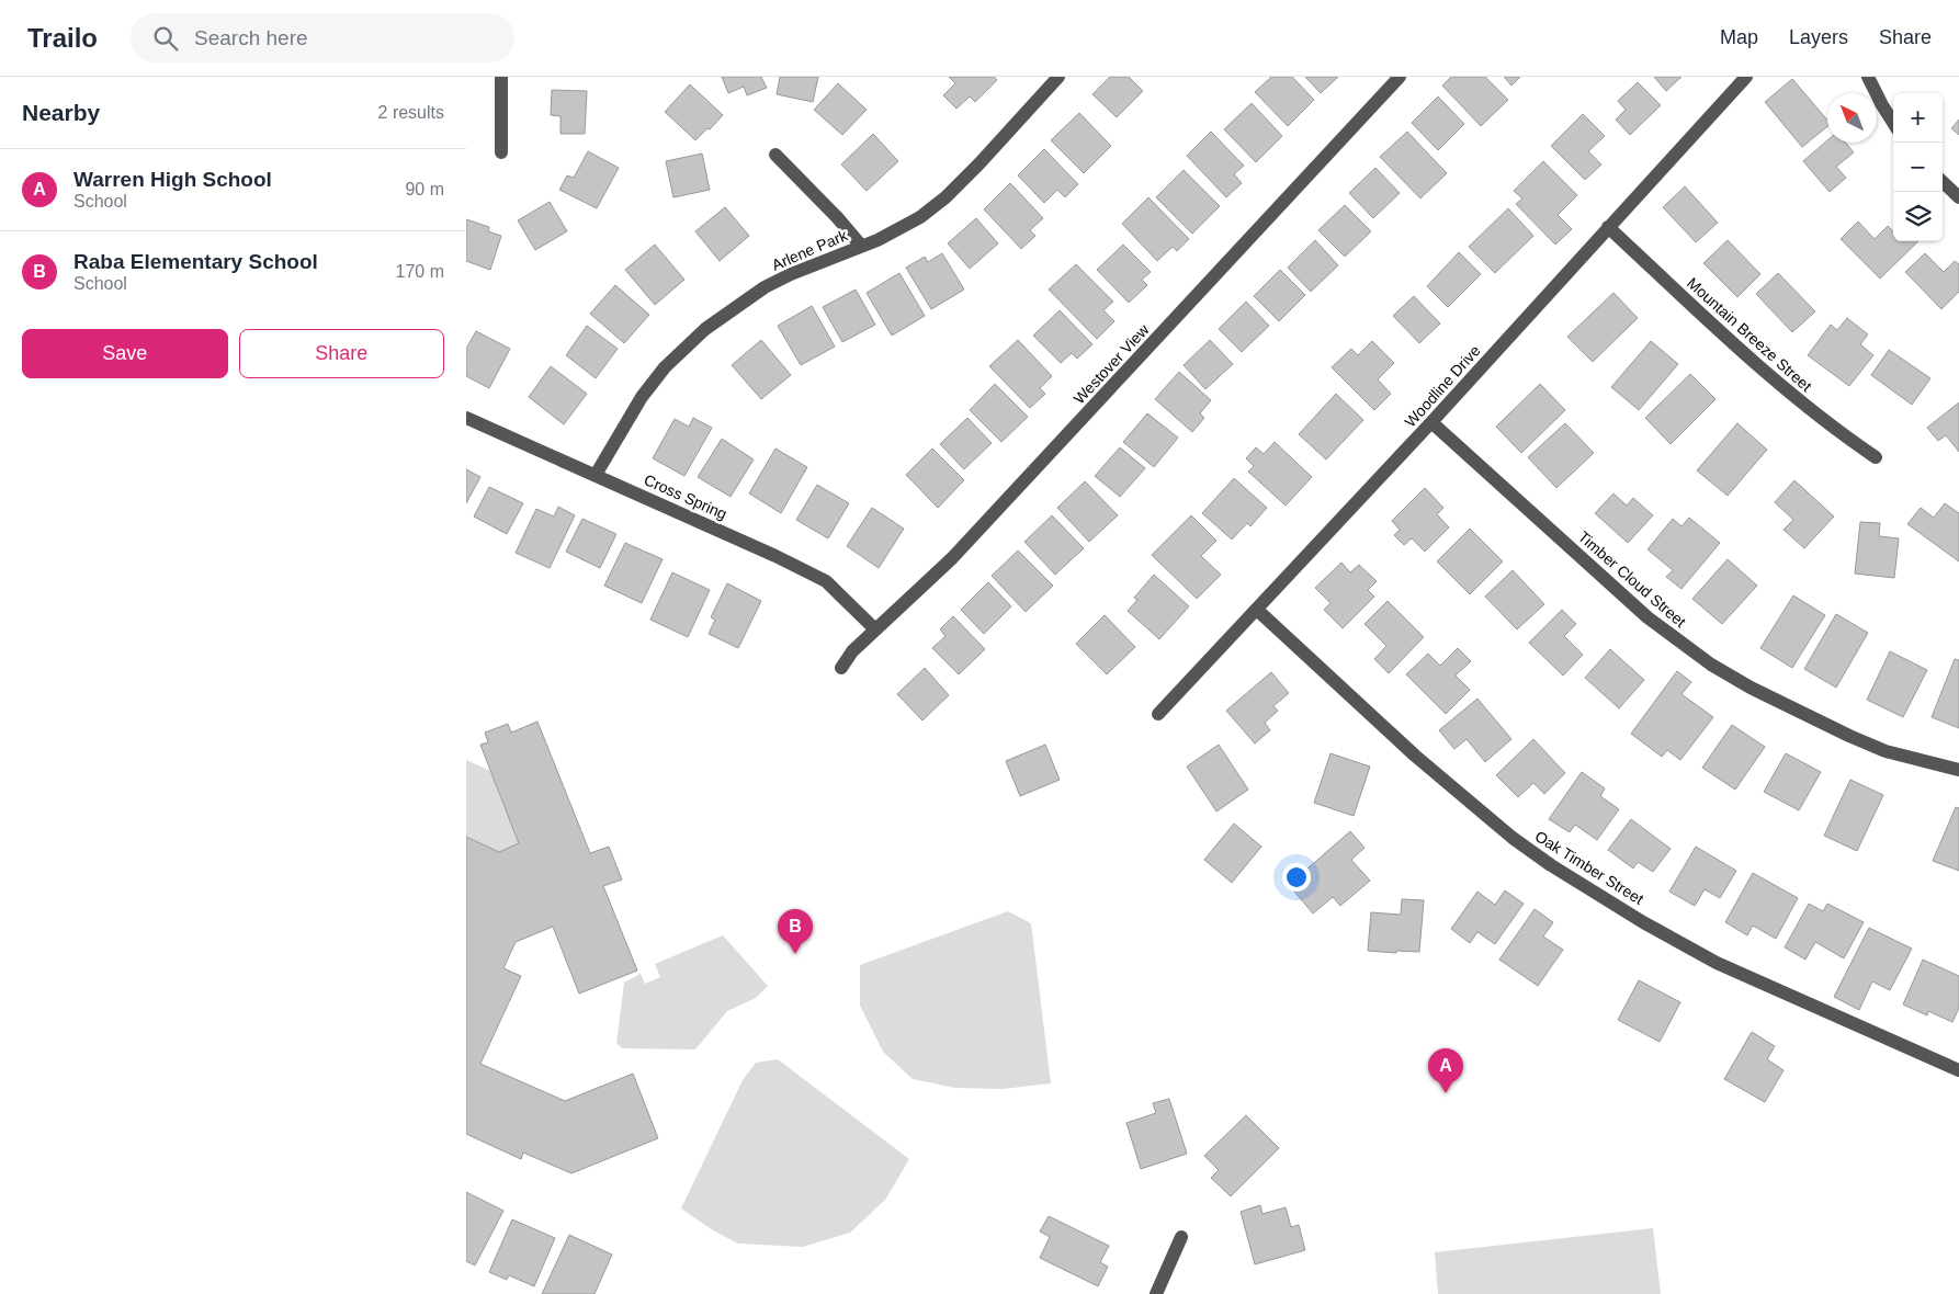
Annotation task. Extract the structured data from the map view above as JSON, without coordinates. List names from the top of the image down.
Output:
{
  "streets": {
    "street": [
      "Arlene Park",
      "Mountain Breeze Street",
      "Westover View",
      "Woodline Drive",
      "Cross Spring",
      "Timber Cloud Street",
      "Oak Timber Street"
    ]
  },
  "crossings": [
    ["Arlene Park", "Cross Spring"],
    ["Mountain Breeze Street", "Woodline Drive"],
    ["Westover View", "Cross Spring"],
    ["Woodline Drive", "Timber Cloud Street"],
    ["Woodline Drive", "Oak Timber Street"]
  ],
  "north": "top left",
  "page": {
    "header": "Trailo",
    "search": "Search here",
    "nav": ["Map", "Layers", "Share"],
    "heading": ["Nearby", "2 results"],
    "map_buttons": ["+", "−"],
    "list": [
      {
        "mark": "A",
        "name": "Warren High School",
        "note": "School",
        "value": "90 m"
      },
      {
        "mark": "B",
        "name": "Raba Elementary School",
        "note": "School",
        "value": "170 m"
      }
    ],
    "buttons": ["Save", "Share"],
    "pins": ["B", "A"]
  }
}
